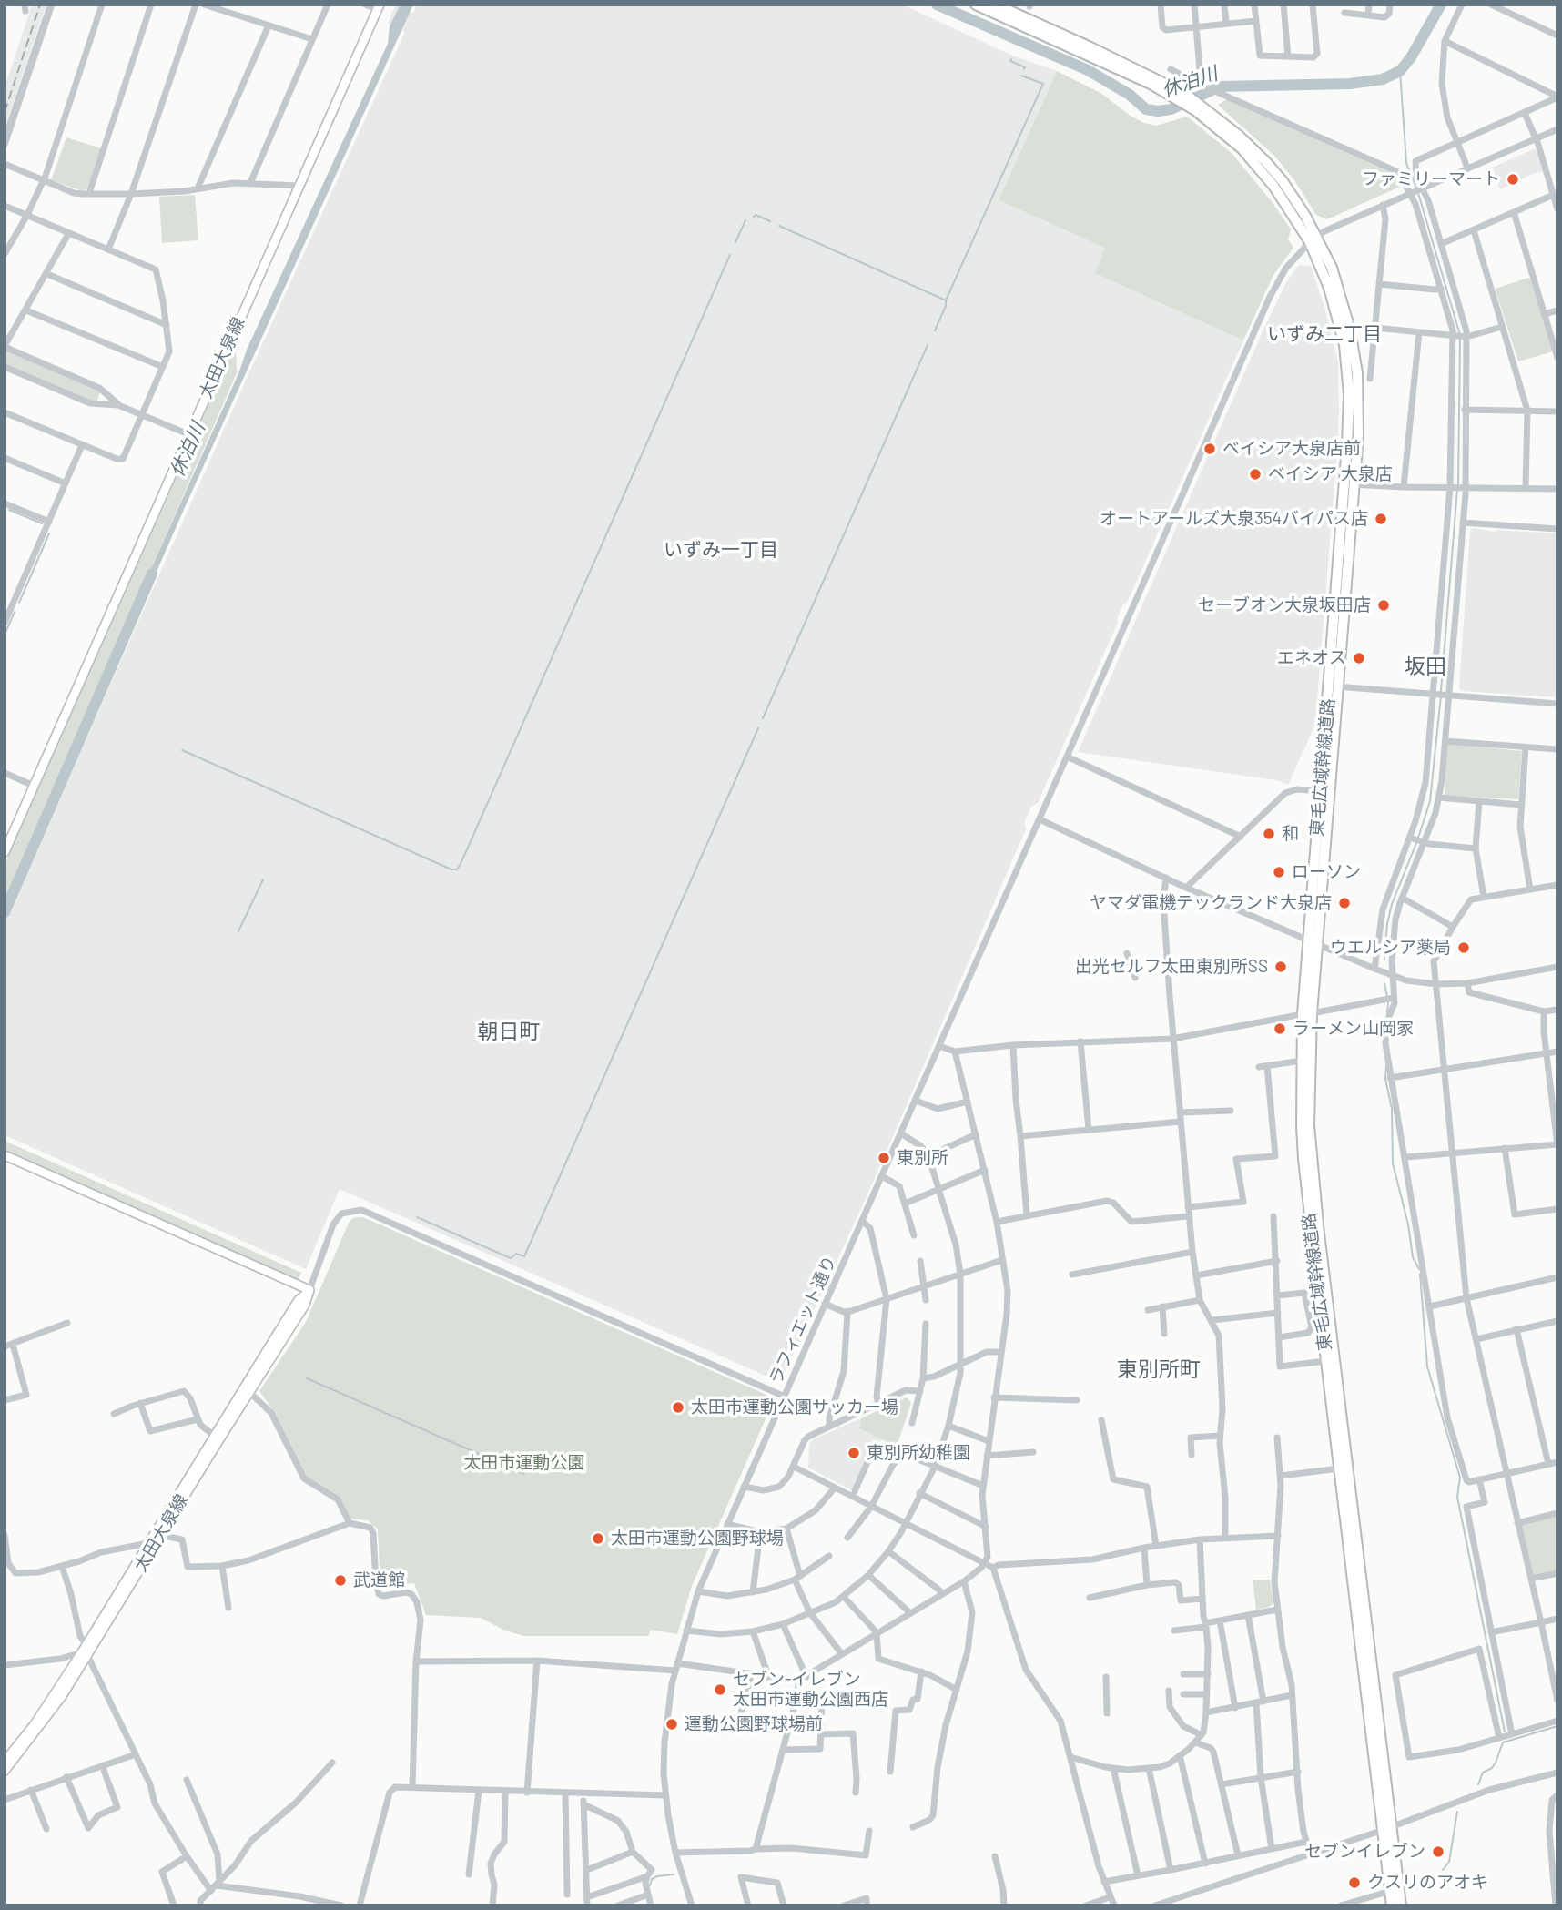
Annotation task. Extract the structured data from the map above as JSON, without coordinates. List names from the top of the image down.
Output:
{
  "streets": {
    "highway": ["東毛広域幹線道路"],
    "main road": ["太田大泉線"],
    "street": ["ラフィエット通り"]
  },
  "crossings": [
    ["東毛広域幹線道路", "ラフィエット通り"]
  ],
  "districts": [
    "いずみ二丁目",
    "いずみ一丁目",
    "坂田",
    "朝日町",
    "東別所町"
  ],
  "water": ["休泊川"],
  "parks": ["太田市運動公園"],
  "places": [
    "ファミリーマート",
    "ベイシア大泉店前",
    "ベイシア 大泉店",
    "オートアールズ大泉354バイパス店",
    "セーブオン大泉坂田店",
    "エネオス",
    "和",
    "ローソン",
    "ヤマダ電機テックランド大泉店",
    "ウエルシア薬局",
    "出光セルフ太田東別所SS",
    "ラーメン山岡家",
    "東別所",
    "太田市運動公園サッカー場",
    "東別所幼稚園",
    "太田市運動公園野球場",
    "武道館",
    "セブン-イレブン 太田市運動公園西店",
    "運動公園野球場前",
    "セブンイレブン",
    "クスリのアオキ"
  ]
}
